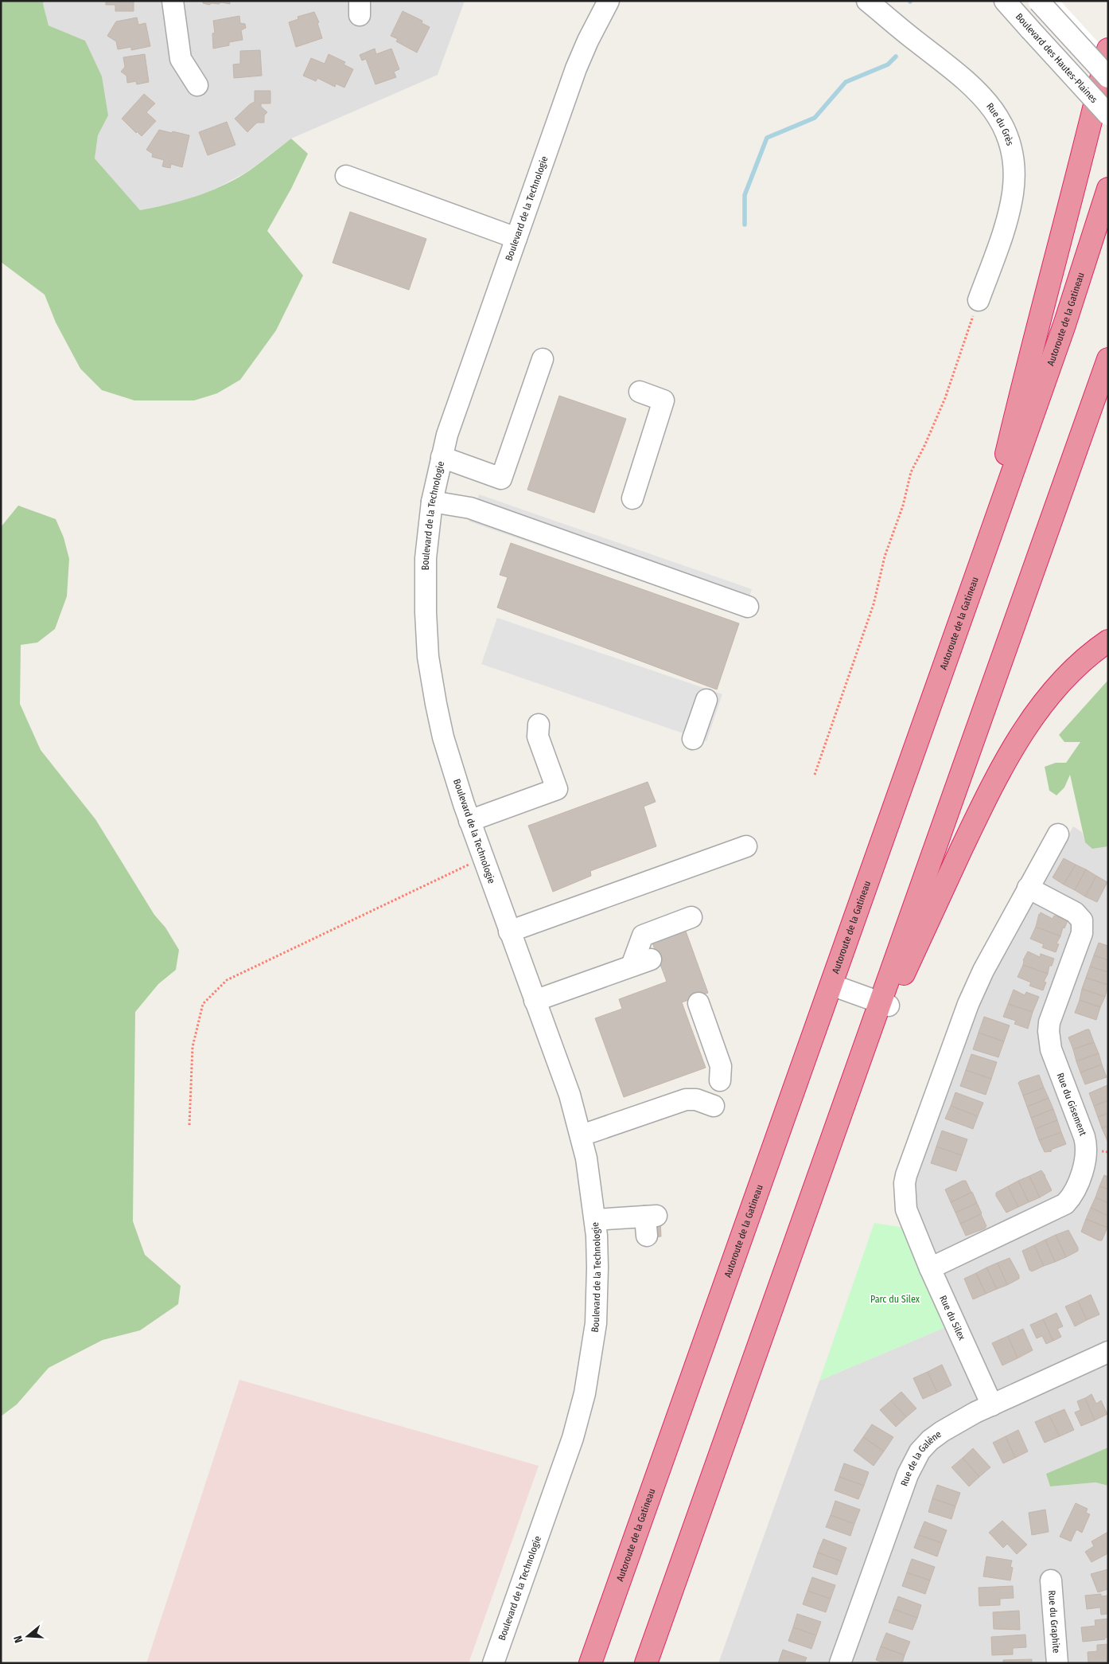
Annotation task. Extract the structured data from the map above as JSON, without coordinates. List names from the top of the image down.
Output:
{
  "streets": {
    "highway": ["Autoroute de la Gatineau"],
    "street": [
      "Boulevard des Hautes-Plaines",
      "Rue du Grès",
      "Boulevard de la Technologie",
      "Rue du Gisement",
      "Rue du Silex",
      "Rue de la Galène",
      "Rue du Graphite"
    ]
  },
  "crossings": [
    ["Rue du Gisement", "Rue du Silex"],
    ["Rue du Silex", "Rue de la Galène"]
  ],
  "parks": ["Parc du Silex"],
  "north": "left"
}
